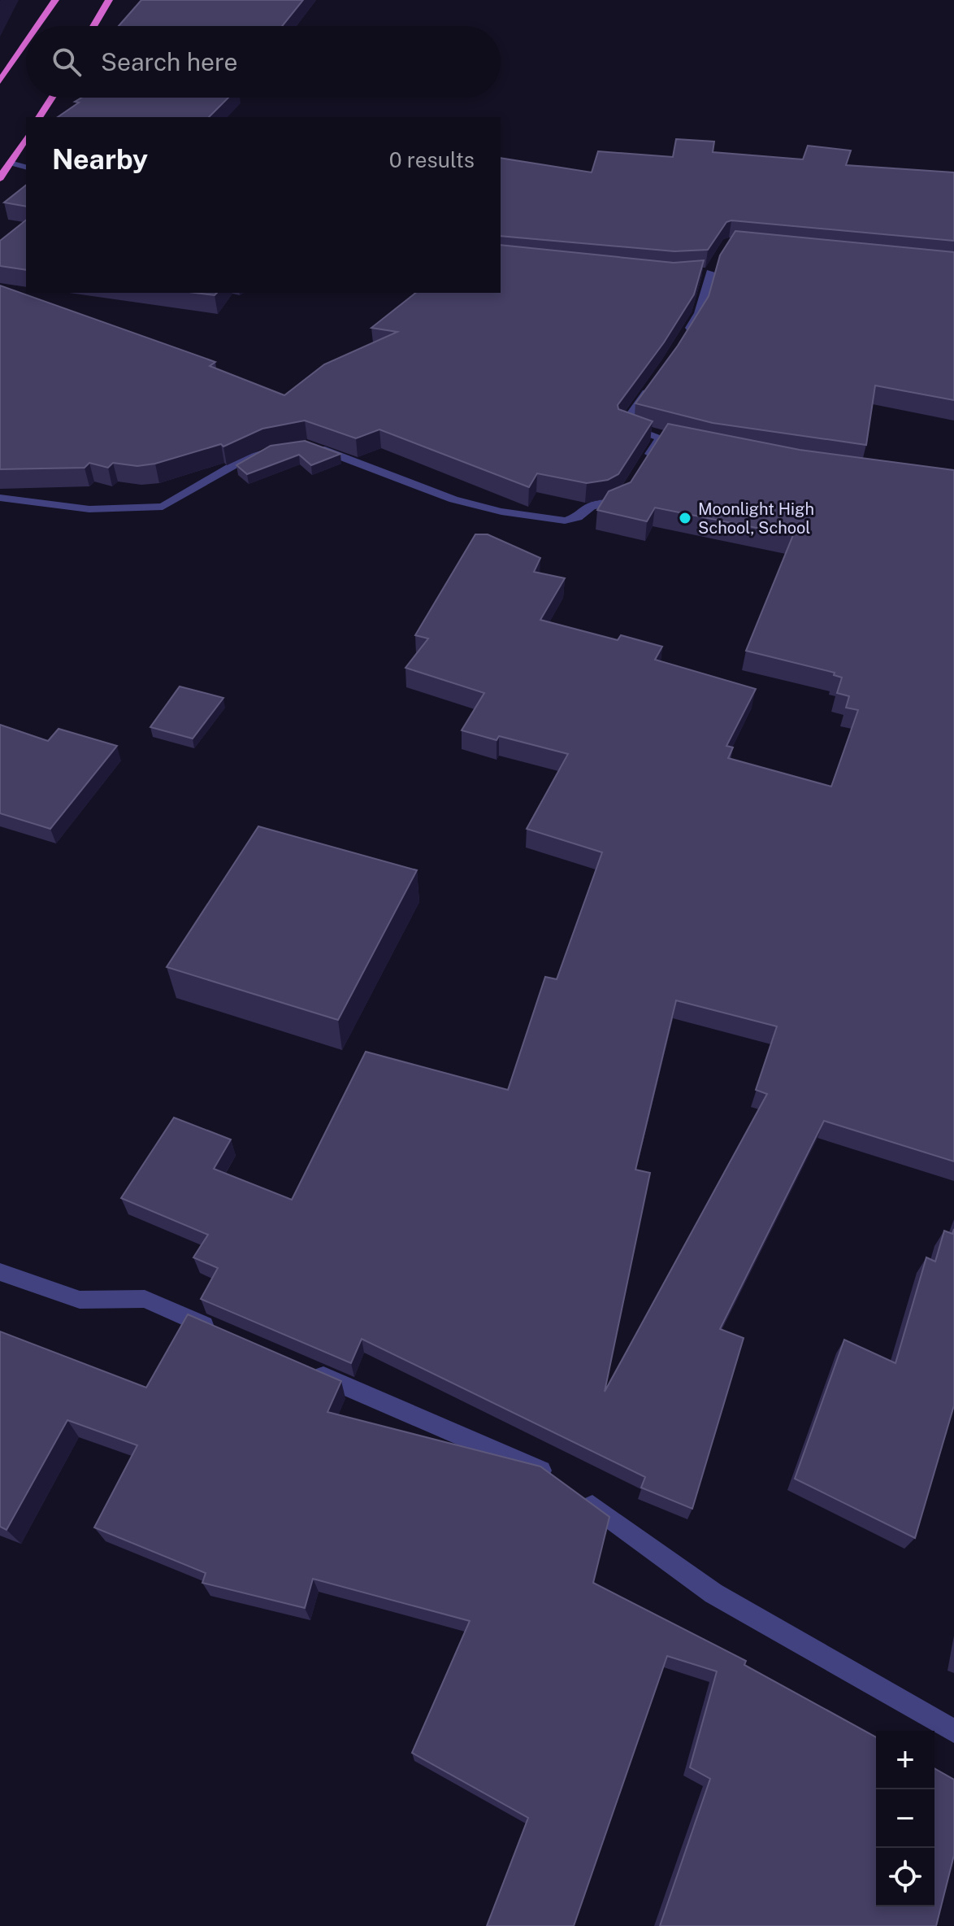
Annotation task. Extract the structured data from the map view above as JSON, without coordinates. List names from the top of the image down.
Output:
{
  "places": ["Moonlight High School, School"],
  "page": {
    "search": "Search here",
    "heading": ["Nearby", "0 results"],
    "map_buttons": ["+", "−"]
  }
}
